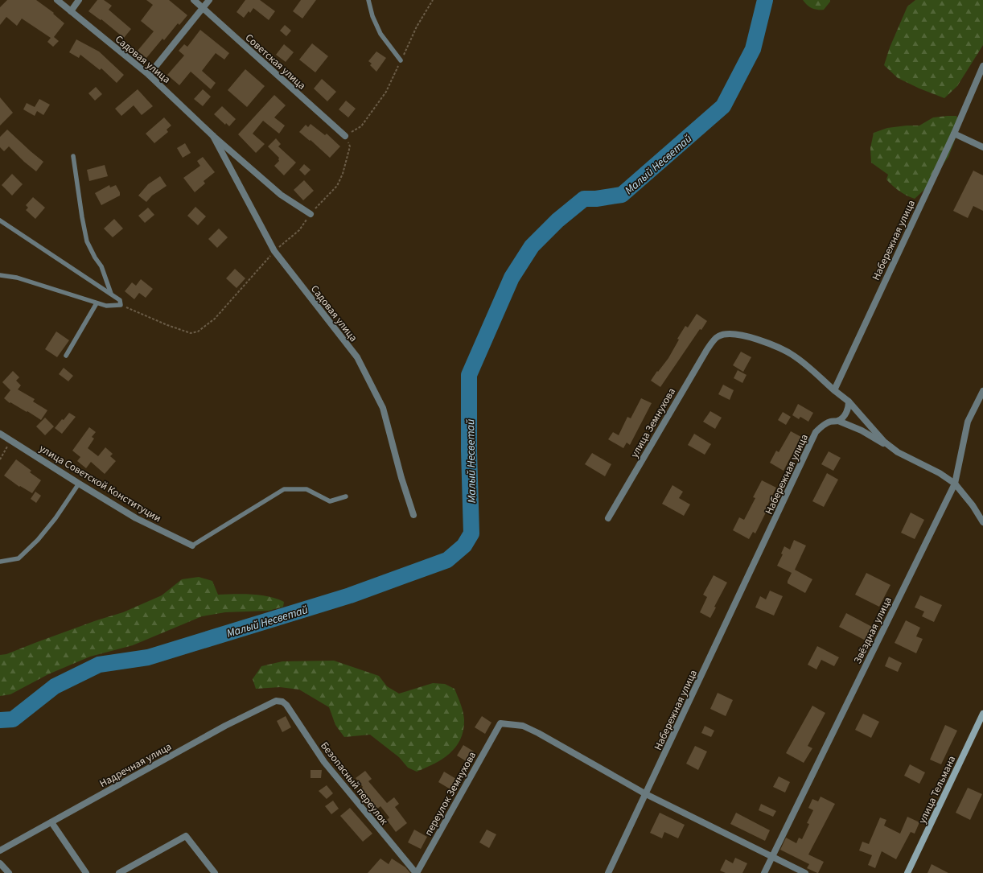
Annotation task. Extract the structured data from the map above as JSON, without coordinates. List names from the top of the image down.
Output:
{
  "streets": {
    "street": [
      "Садовая улица",
      "Советская улица",
      "Набережная улица",
      "улица Земнухова",
      "улица Советской Конституции",
      "Звёздная улица",
      "Надречная улица",
      "Безопасный переулок",
      "улица Тельмана",
      "переулок Земнухова"
    ]
  },
  "crossings": [
    ["Набережная улица", "улица Земнухова"],
    ["Набережная улица", "переулок Земнухова"],
    ["Надречная улица", "Безопасный переулок"],
    ["Безопасный переулок", "переулок Земнухова"]
  ],
  "water": ["Малый Несветай"]
}
